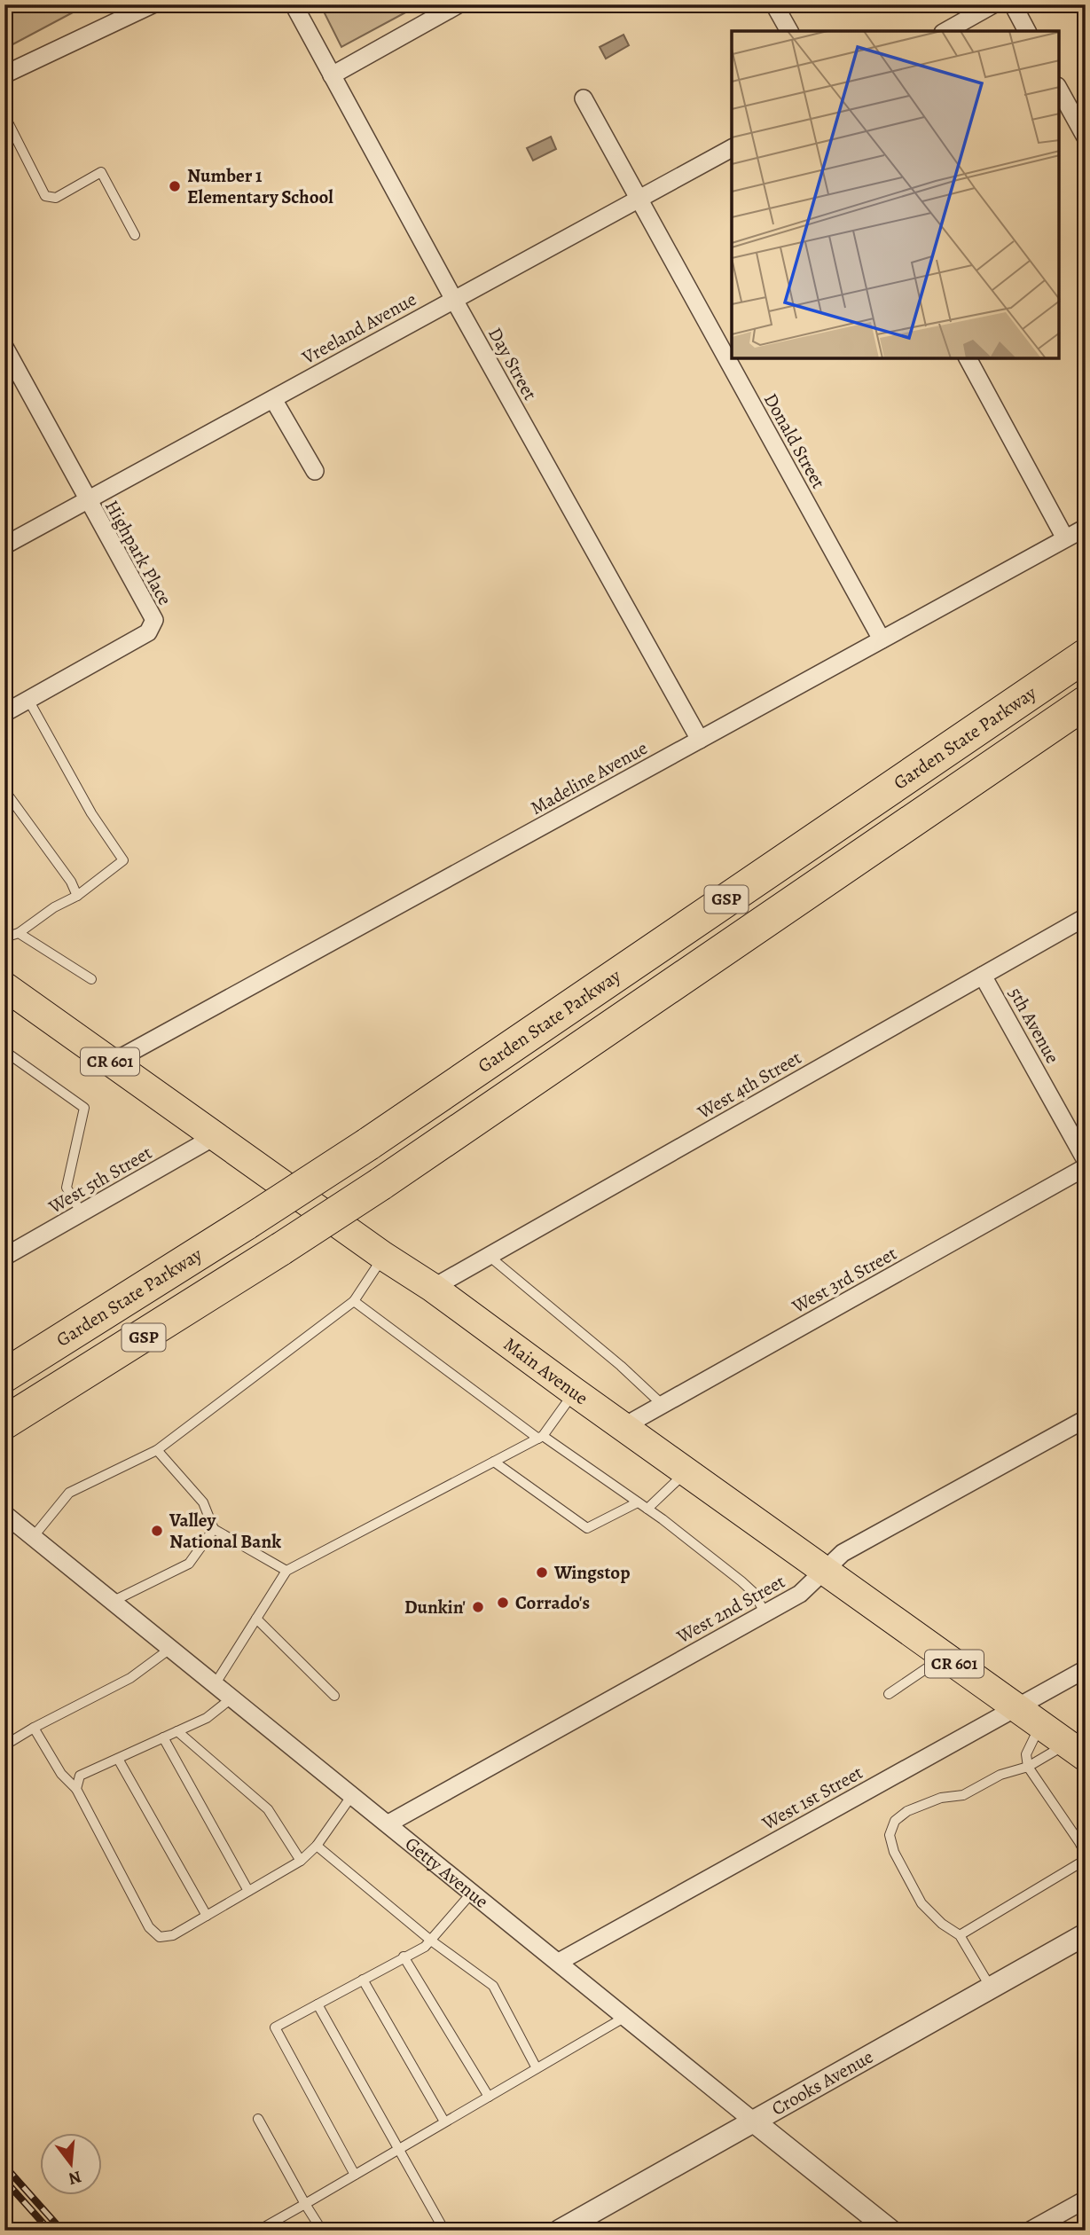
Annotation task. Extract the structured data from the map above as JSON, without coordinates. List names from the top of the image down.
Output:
{
  "streets": {
    "highway": ["Garden State Parkway", "GSP"],
    "main road": ["CR 601", "Main Avenue"],
    "street": [
      "Vreeland Avenue",
      "Day Street",
      "Donald Street",
      "Highpark Place",
      "Madeline Avenue",
      "5th Avenue",
      "West 4th Street",
      "West 5th Street",
      "West 3rd Street",
      "West 2nd Street",
      "West 1st Street",
      "Getty Avenue",
      "Crooks Avenue"
    ]
  },
  "crossings": [
    ["Vreeland Avenue", "Day Street"],
    ["Vreeland Avenue", "Donald Street"],
    ["Vreeland Avenue", "Highpark Place"],
    ["Day Street", "Madeline Avenue"],
    ["Donald Street", "Madeline Avenue"],
    ["Madeline Avenue", "Main Avenue"],
    ["5th Avenue", "West 4th Street"],
    ["West 4th Street", "Main Avenue"],
    ["West 5th Street", "Main Avenue"],
    ["West 3rd Street", "Main Avenue"],
    ["Main Avenue", "West 2nd Street"],
    ["Main Avenue", "West 1st Street"],
    ["West 2nd Street", "Getty Avenue"],
    ["West 1st Street", "Getty Avenue"],
    ["Getty Avenue", "Crooks Avenue"]
  ],
  "places": [
    "Number 1 Elementary School",
    "Valley National Bank",
    "Wingstop",
    "Corrado's",
    "Dunkin'"
  ],
  "north": "bottom"
}
